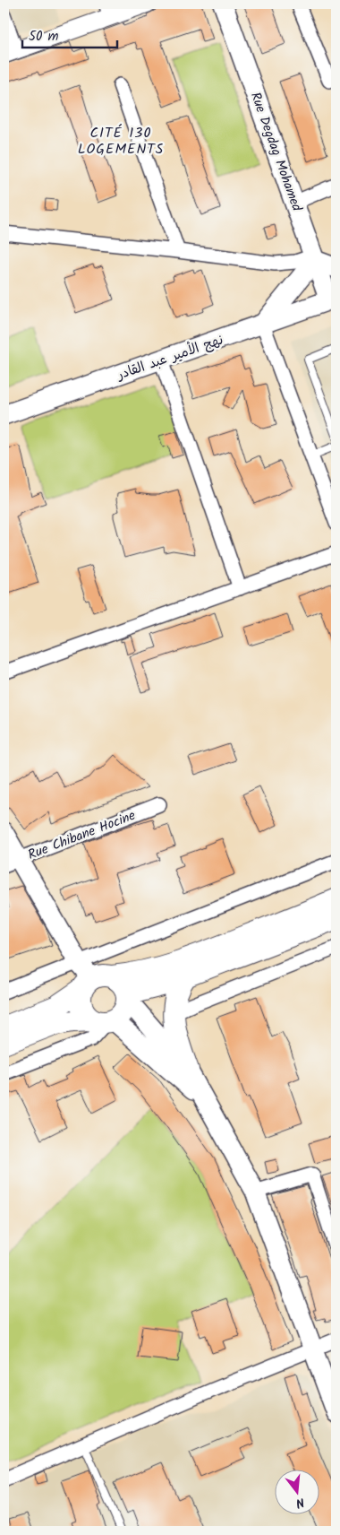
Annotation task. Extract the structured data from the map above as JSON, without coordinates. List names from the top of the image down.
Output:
{
  "streets": {
    "main road": ["Rue Degdag Mohamed", "نهج الأمير عبد القادر"],
    "street": ["Rue Chibane Hocine"]
  },
  "crossings": [
    ["Rue Degdag Mohamed", "نهج الأمير عبد القادر"]
  ],
  "districts": ["CITÉ 130 LOGEMENTS"],
  "scale_bar": "50 m",
  "north": "bottom"
}
